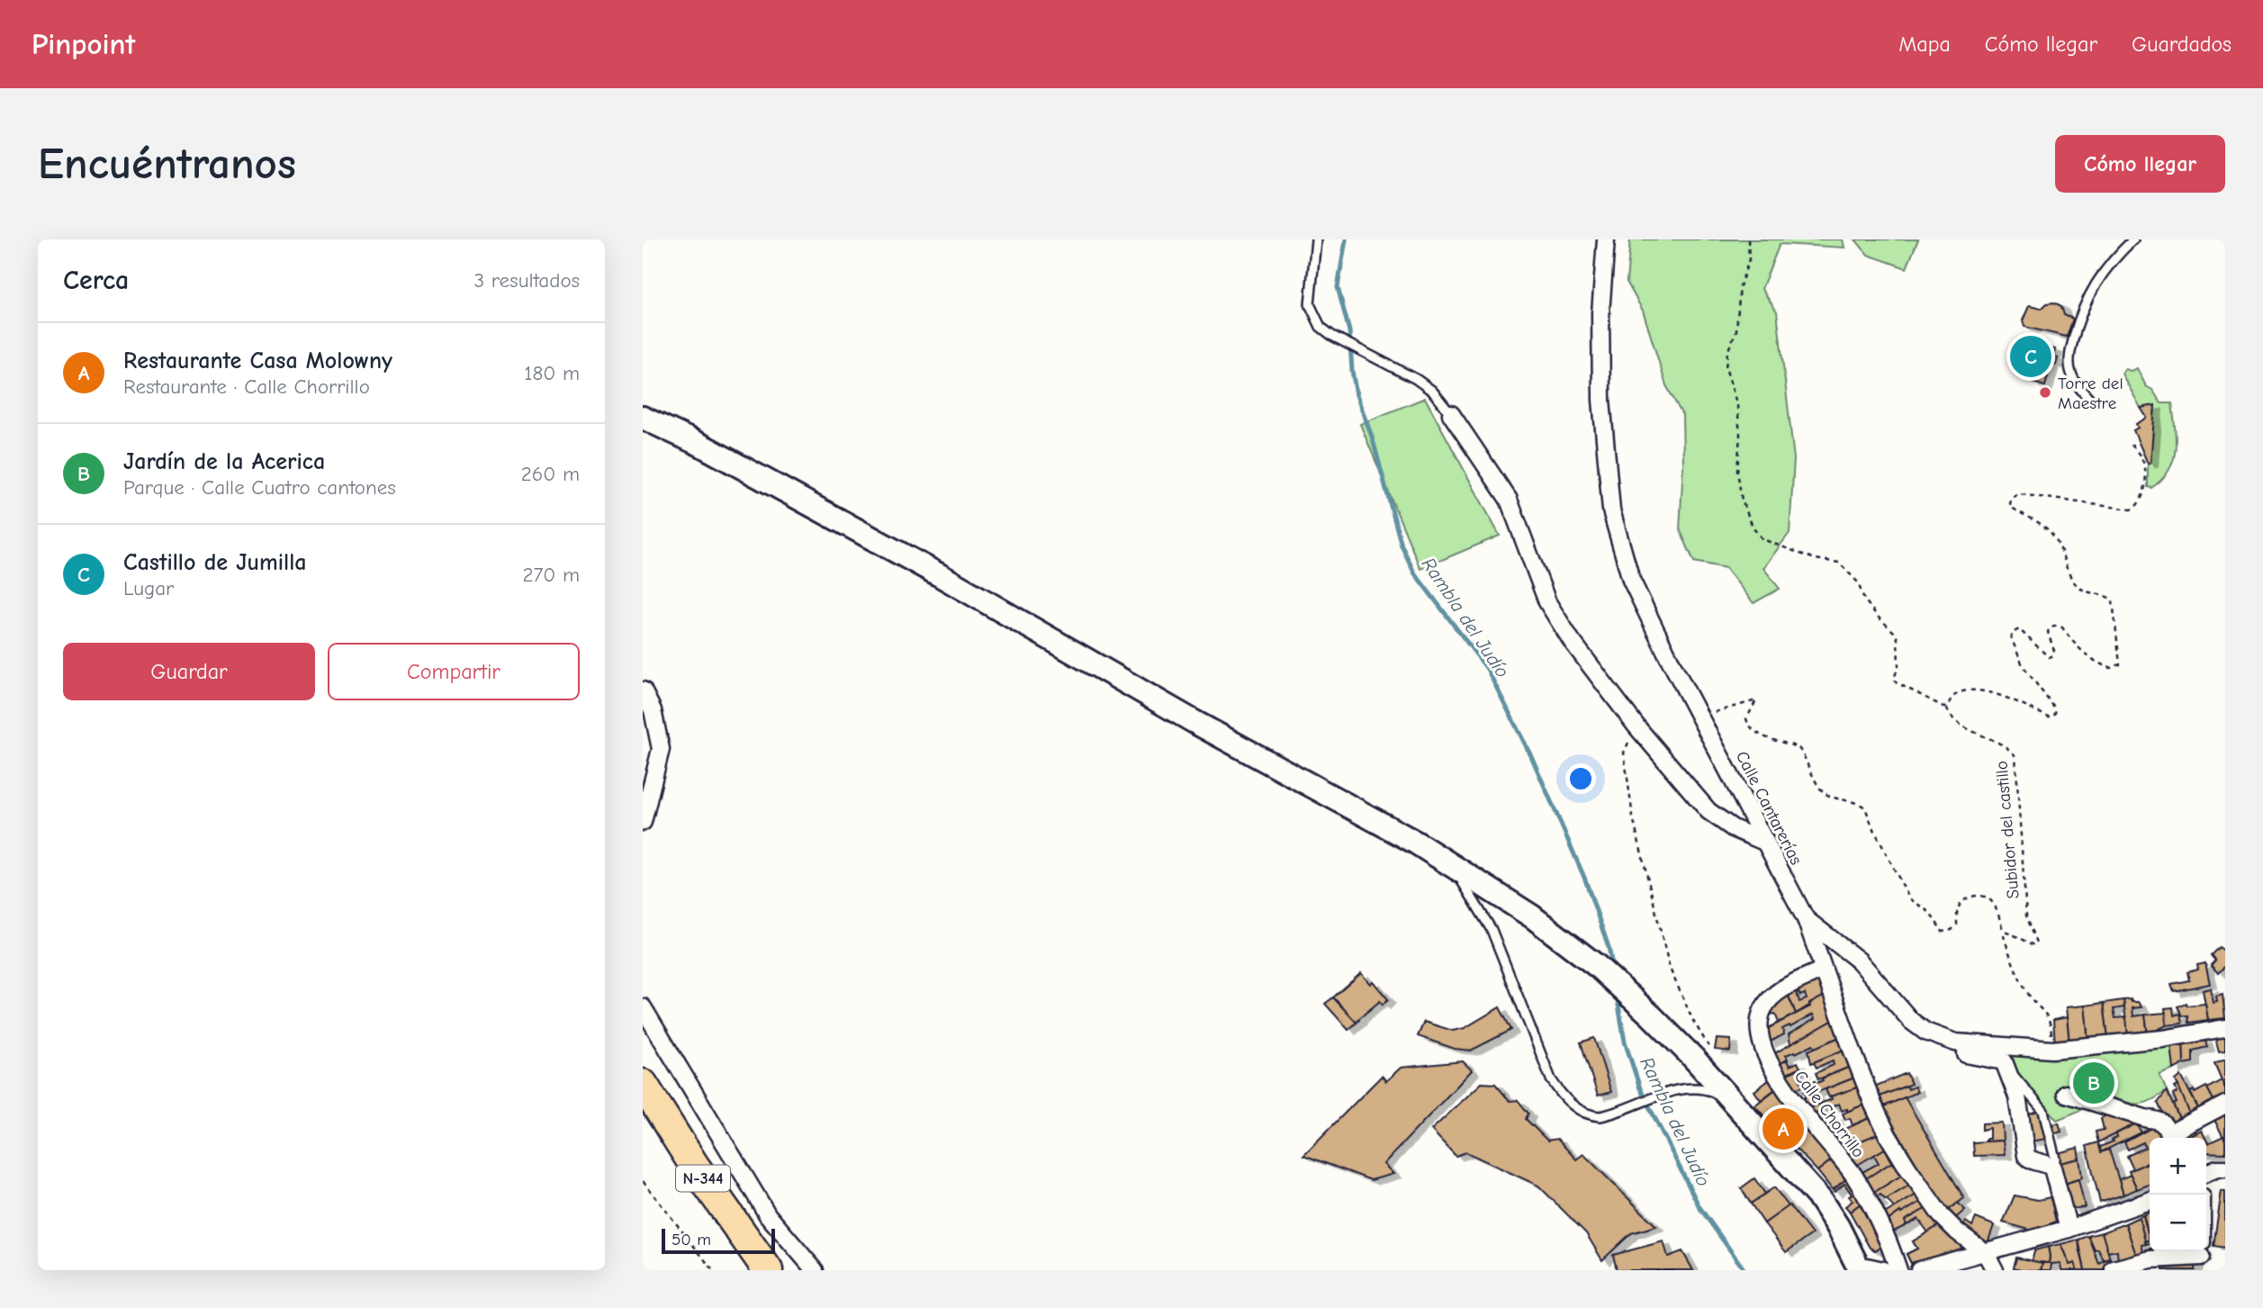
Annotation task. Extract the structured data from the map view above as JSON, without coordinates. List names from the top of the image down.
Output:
{
  "streets": {
    "highway": ["N-344"],
    "street": ["Calle Cantarerías", "Calle Chorrillo"],
    "path": ["Subidor del castillo"]
  },
  "crossings": [
    ["Calle Cantarerías", "Calle Chorrillo"]
  ],
  "water": ["Rambla del Judío"],
  "places": ["Torre del Maestre"],
  "scale_bar": "50 m",
  "page": {
    "header": "Pinpoint",
    "nav": ["Mapa", "Cómo llegar", "Guardados"],
    "buttons": [
      "Cómo llegar",
      ["Guardar", "Compartir"]
    ],
    "title": "Encuéntranos",
    "heading": ["Cerca", "3 resultados"],
    "list": [
      {
        "mark": "A",
        "name": "Restaurante Casa Molowny",
        "note": "Restaurante · Calle Chorrillo",
        "value": "180 m"
      },
      {
        "mark": "B",
        "name": "Jardín de la Acerica",
        "note": "Parque · Calle Cuatro cantones",
        "value": "260 m"
      },
      {
        "mark": "C",
        "name": "Castillo de Jumilla",
        "note": "Lugar",
        "value": "270 m"
      }
    ],
    "pins": ["C", "B", "A"],
    "map_buttons": ["+", "−"],
    "scale": "50 m"
  }
}
